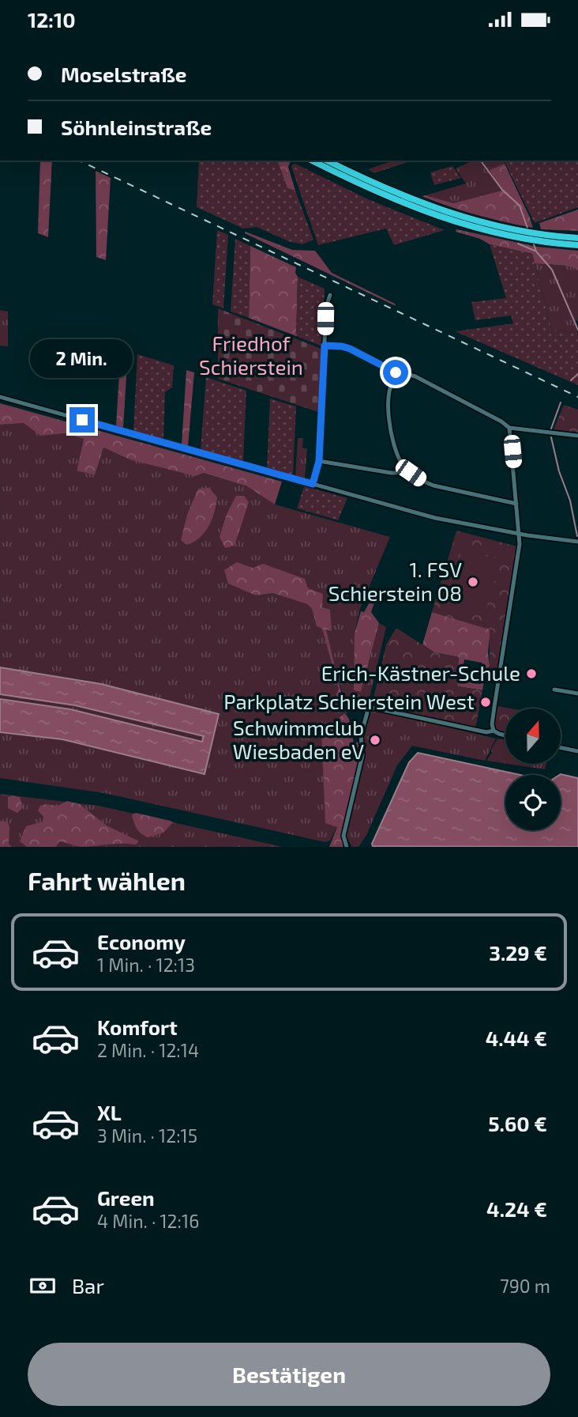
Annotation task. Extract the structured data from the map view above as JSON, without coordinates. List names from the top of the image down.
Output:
{
  "parks": ["Friedhof Schierstein"],
  "places": [
    "1. FSV Schierstein 08",
    "Erich-Kästner-Schule",
    "Parkplatz Schierstein West",
    "Schwimmclub Wiesbaden eV"
  ],
  "north": "top",
  "page": {
    "status": "12:10",
    "banner": ["Moselstraße", "Söhnleinstraße"],
    "bubble": "2 Min.",
    "heading": "Fahrt wählen",
    "list": [
      {
        "name": "Economy",
        "note": "1 Min. · 12:13",
        "value": "3.29 €"
      },
      {
        "name": "Komfort",
        "note": "2 Min. · 12:14",
        "value": "4.44 €"
      },
      {
        "name": "XL",
        "note": "3 Min. · 12:15",
        "value": "5.60 €"
      },
      {
        "name": "Green",
        "note": "4 Min. · 12:16",
        "value": "4.24 €"
      }
    ],
    "pay": ["Bar", "790 m"],
    "buttons": "Bestätigen"
  }
}
